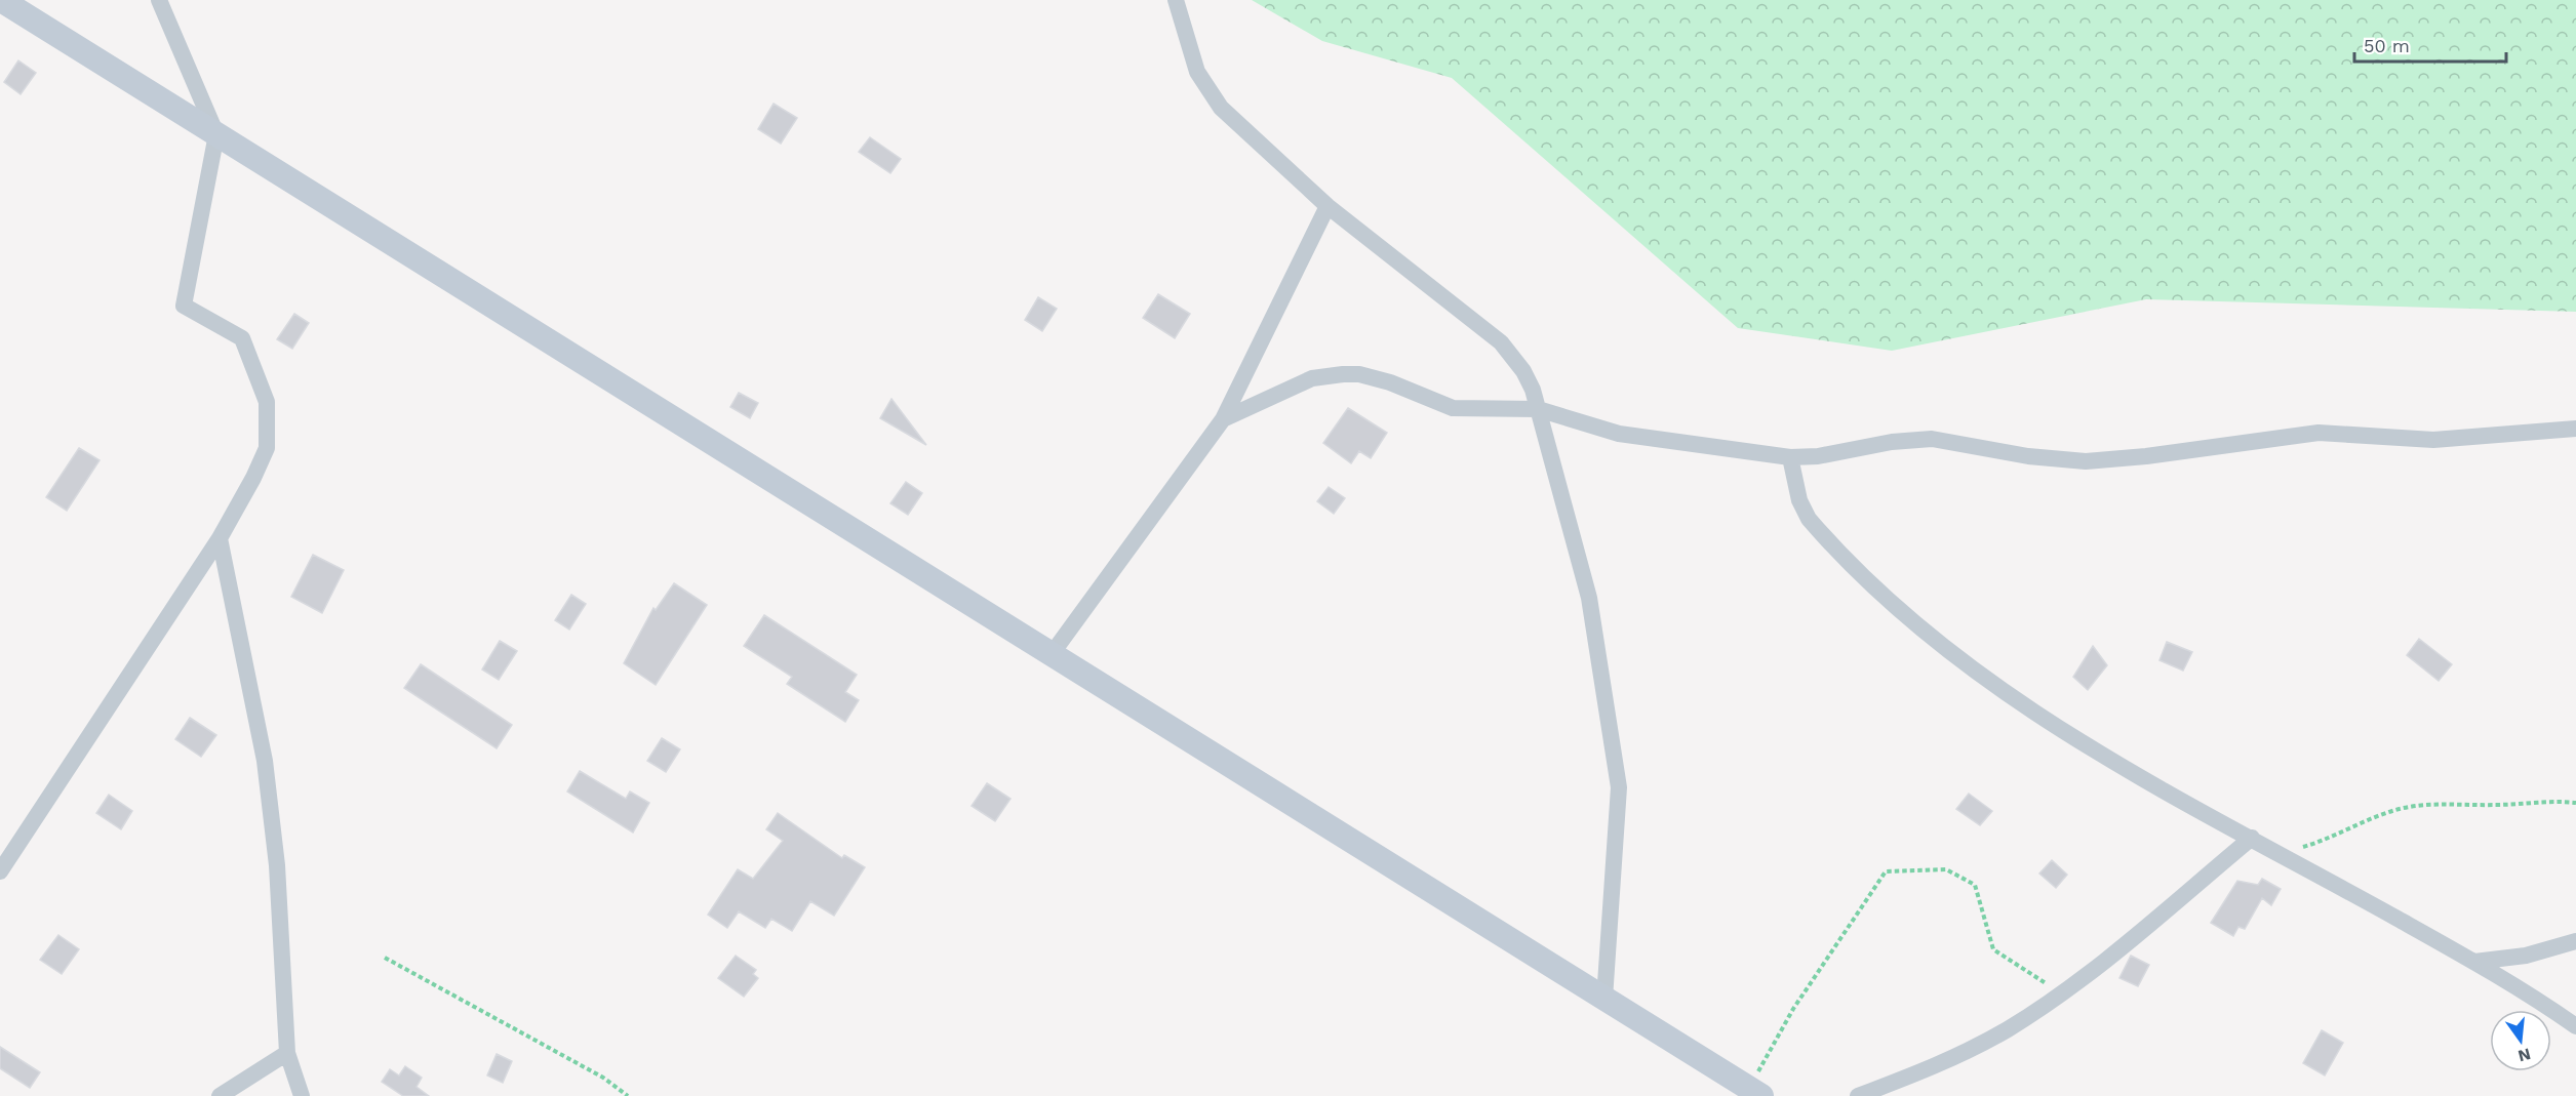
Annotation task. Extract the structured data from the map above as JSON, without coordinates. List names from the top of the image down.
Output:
{
  "scale_bar": "50 m",
  "north": "bottom"
}
